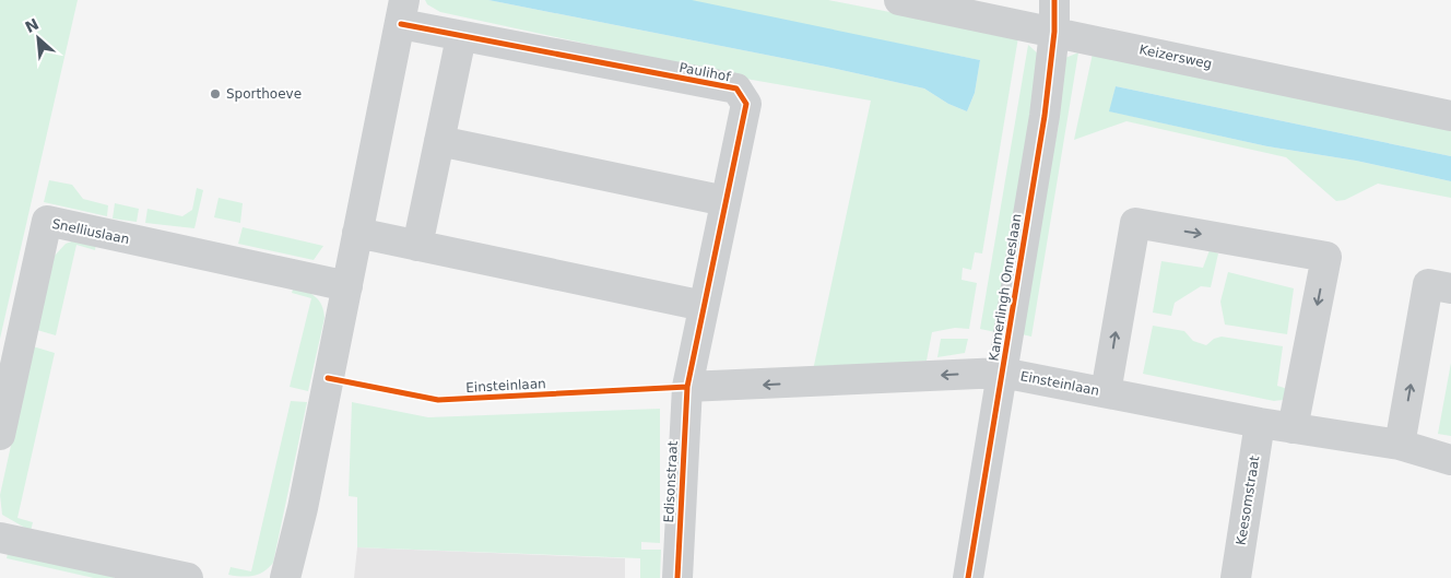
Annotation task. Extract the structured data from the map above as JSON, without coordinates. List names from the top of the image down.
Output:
{
  "streets": {
    "street": [
      "Keizersweg",
      "Paulihof",
      "Snelliuslaan",
      "Kamerlingh Onneslaan",
      "Einsteinlaan",
      "Edisonstraat",
      "Keesomstraat"
    ]
  },
  "crossings": [
    ["Keizersweg", "Kamerlingh Onneslaan"],
    ["Paulihof", "Einsteinlaan"],
    ["Paulihof", "Edisonstraat"],
    ["Kamerlingh Onneslaan", "Einsteinlaan"],
    ["Einsteinlaan", "Edisonstraat"],
    ["Einsteinlaan", "Keesomstraat"]
  ],
  "places": ["Sporthoeve"],
  "north": "top left"
}
